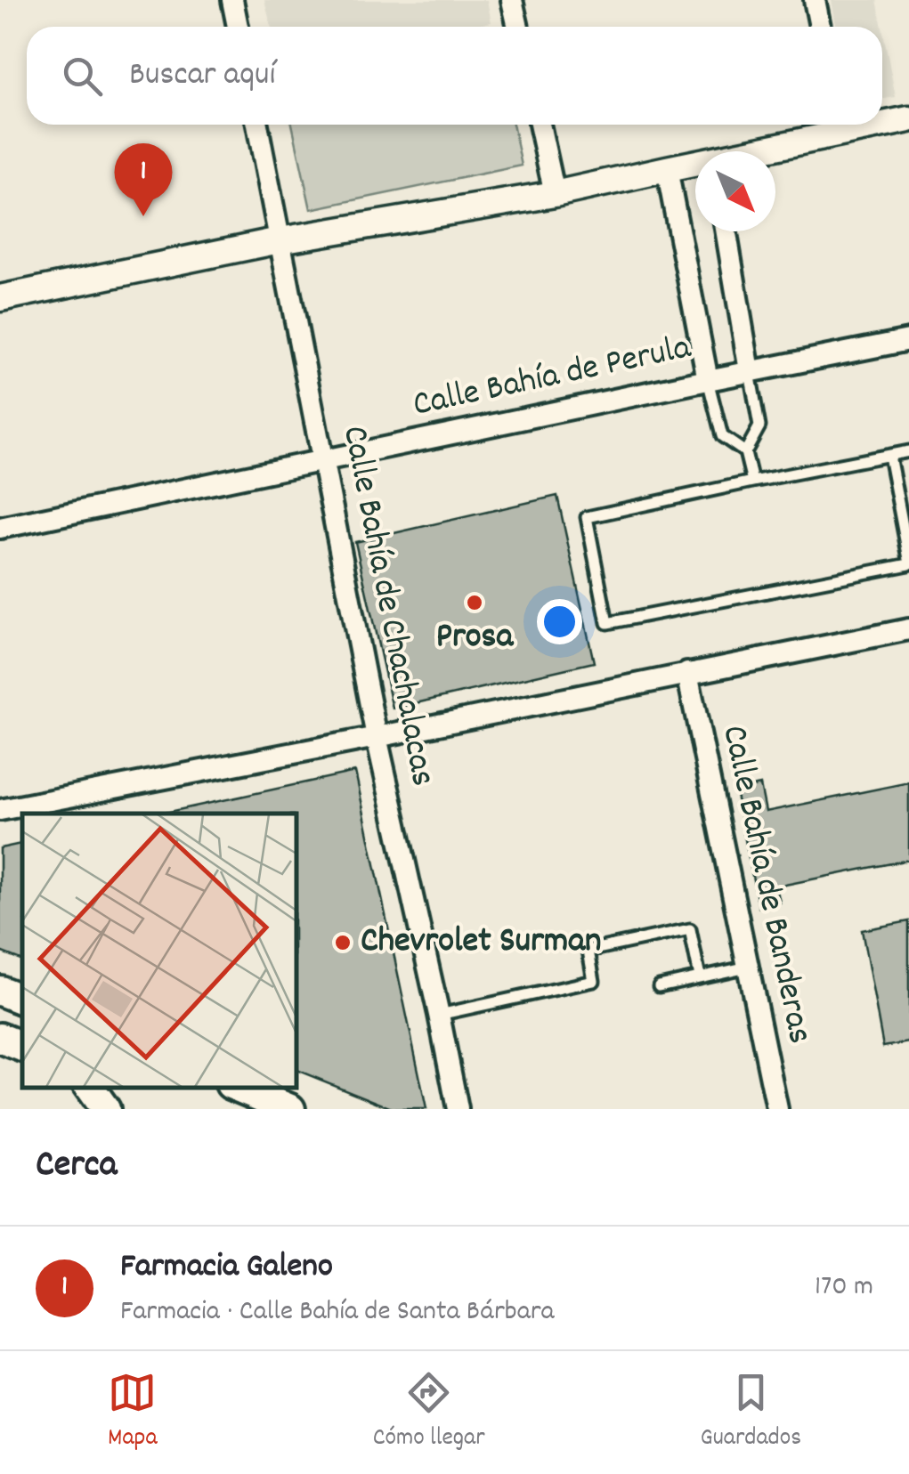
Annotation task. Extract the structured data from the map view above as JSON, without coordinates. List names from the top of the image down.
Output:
{
  "streets": {
    "street": ["Calle Bahía de Perula", "Calle Bahía de Chachalacas", "Calle Bahía de Banderas"]
  },
  "crossings": [
    ["Calle Bahía de Perula", "Calle Bahía de Chachalacas"]
  ],
  "places": ["Prosa", "Chevrolet Surman"],
  "north": "bottom right",
  "page": {
    "search": "Buscar aquí",
    "pins": "1",
    "heading": "Cerca",
    "list": [
      {
        "mark": "1",
        "name": "Farmacia Galeno",
        "note": "Farmacia · Calle Bahía de Santa Bárbara",
        "value": "170 m"
      }
    ],
    "nav": ["Mapa", "Cómo llegar", "Guardados"]
  }
}
